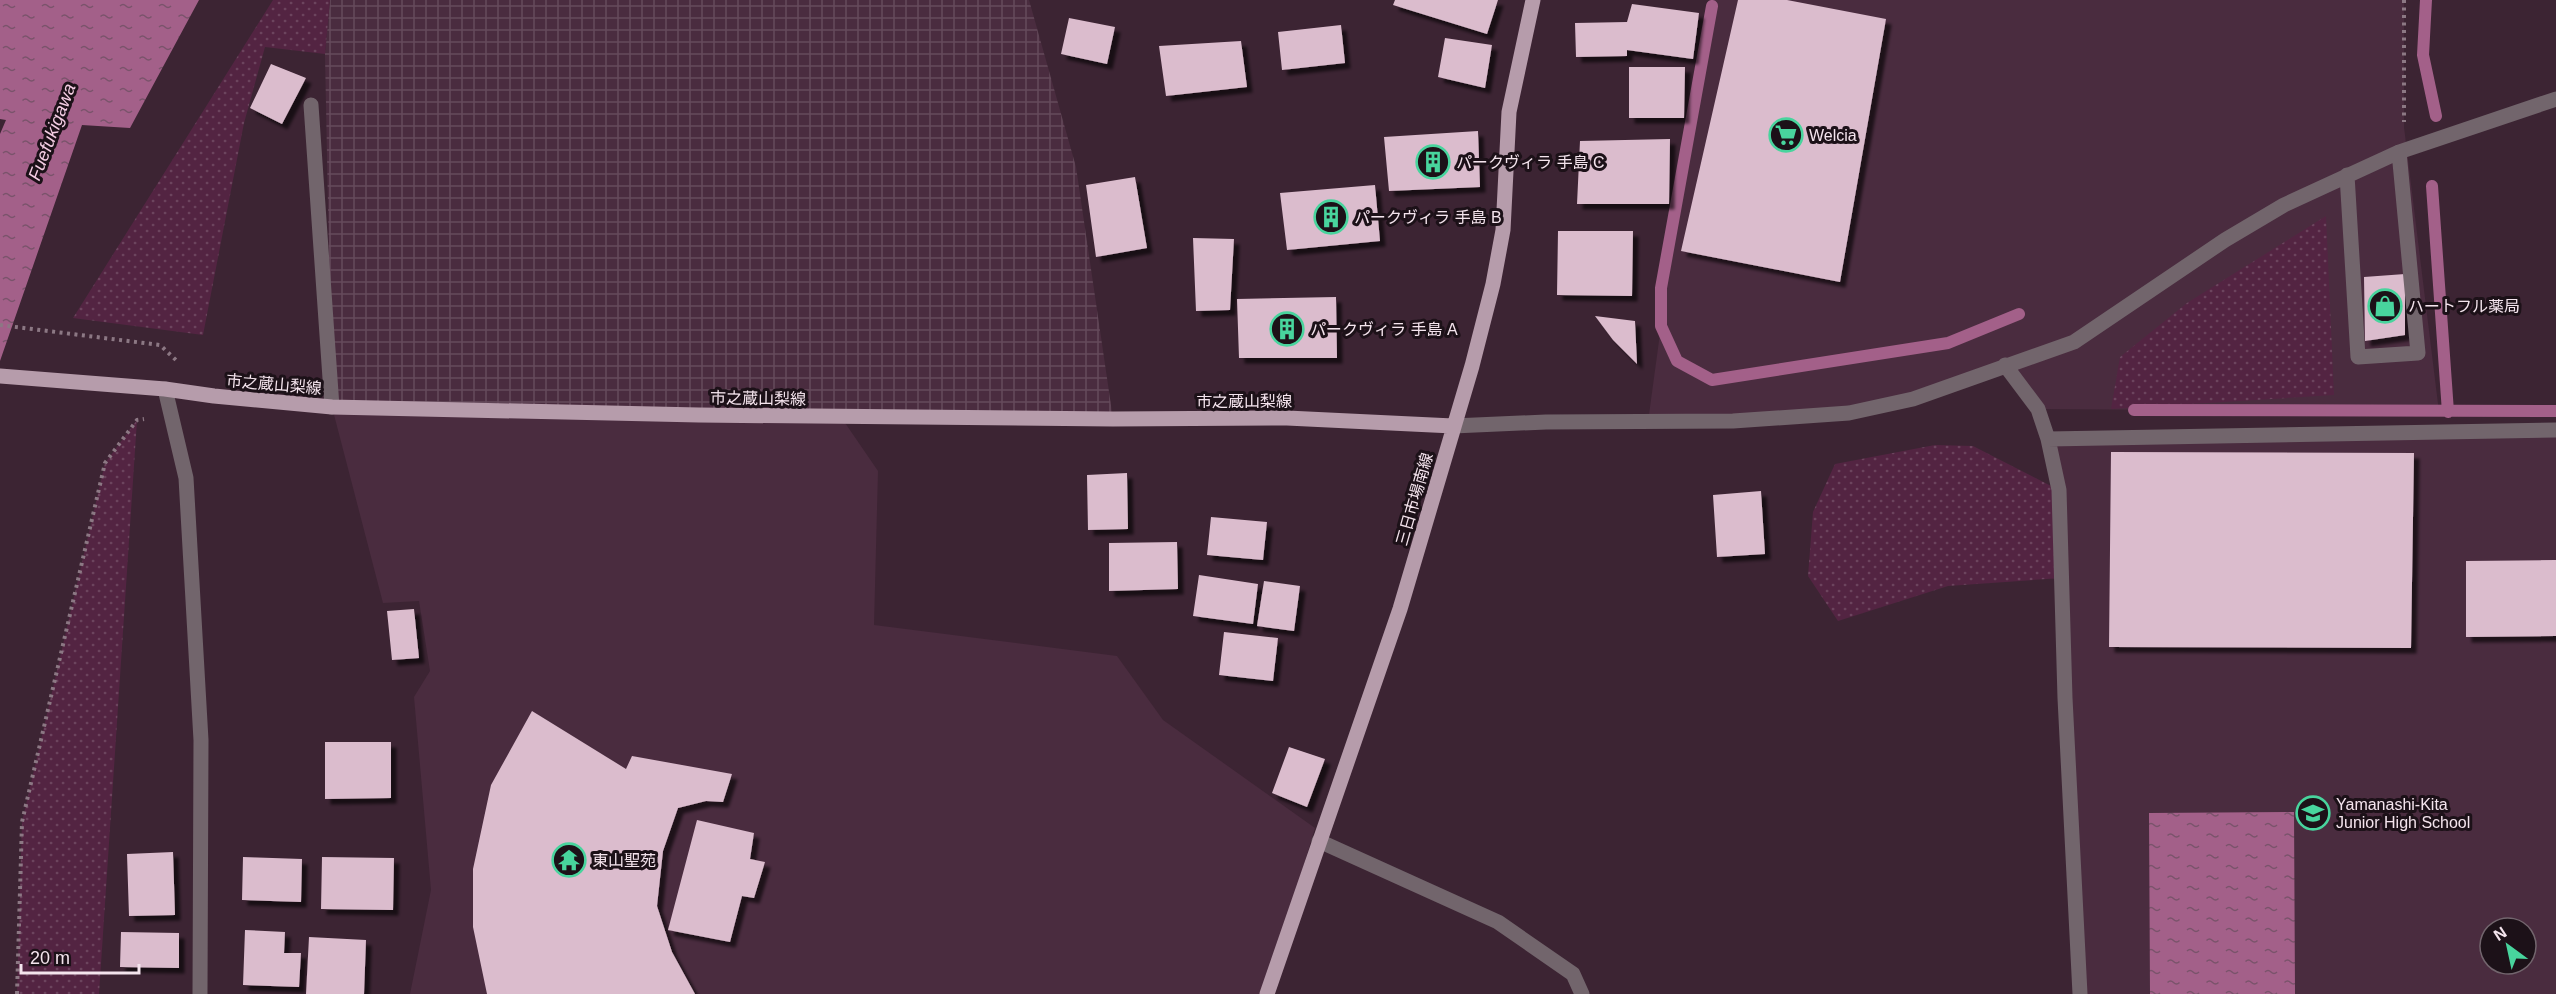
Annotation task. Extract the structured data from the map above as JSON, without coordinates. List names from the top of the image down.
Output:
{
  "streets": {
    "main road": ["市之蔵山梨線", "三日市場南線"]
  },
  "crossings": [
    ["市之蔵山梨線", "三日市場南線"]
  ],
  "water": ["Fuefukigawa"],
  "places": {
    "supermarket": ["Welcia"],
    "building": ["パークヴィラ 手島 C", "パークヴィラ 手島 B", "パークヴィラ 手島 A"],
    "shop": ["ハートフル薬局"],
    "school or university": ["Yamanashi-Kita Junior High School"],
    "temple": ["東山聖苑"]
  },
  "scale_bar": "20 m",
  "north": "top left"
}
